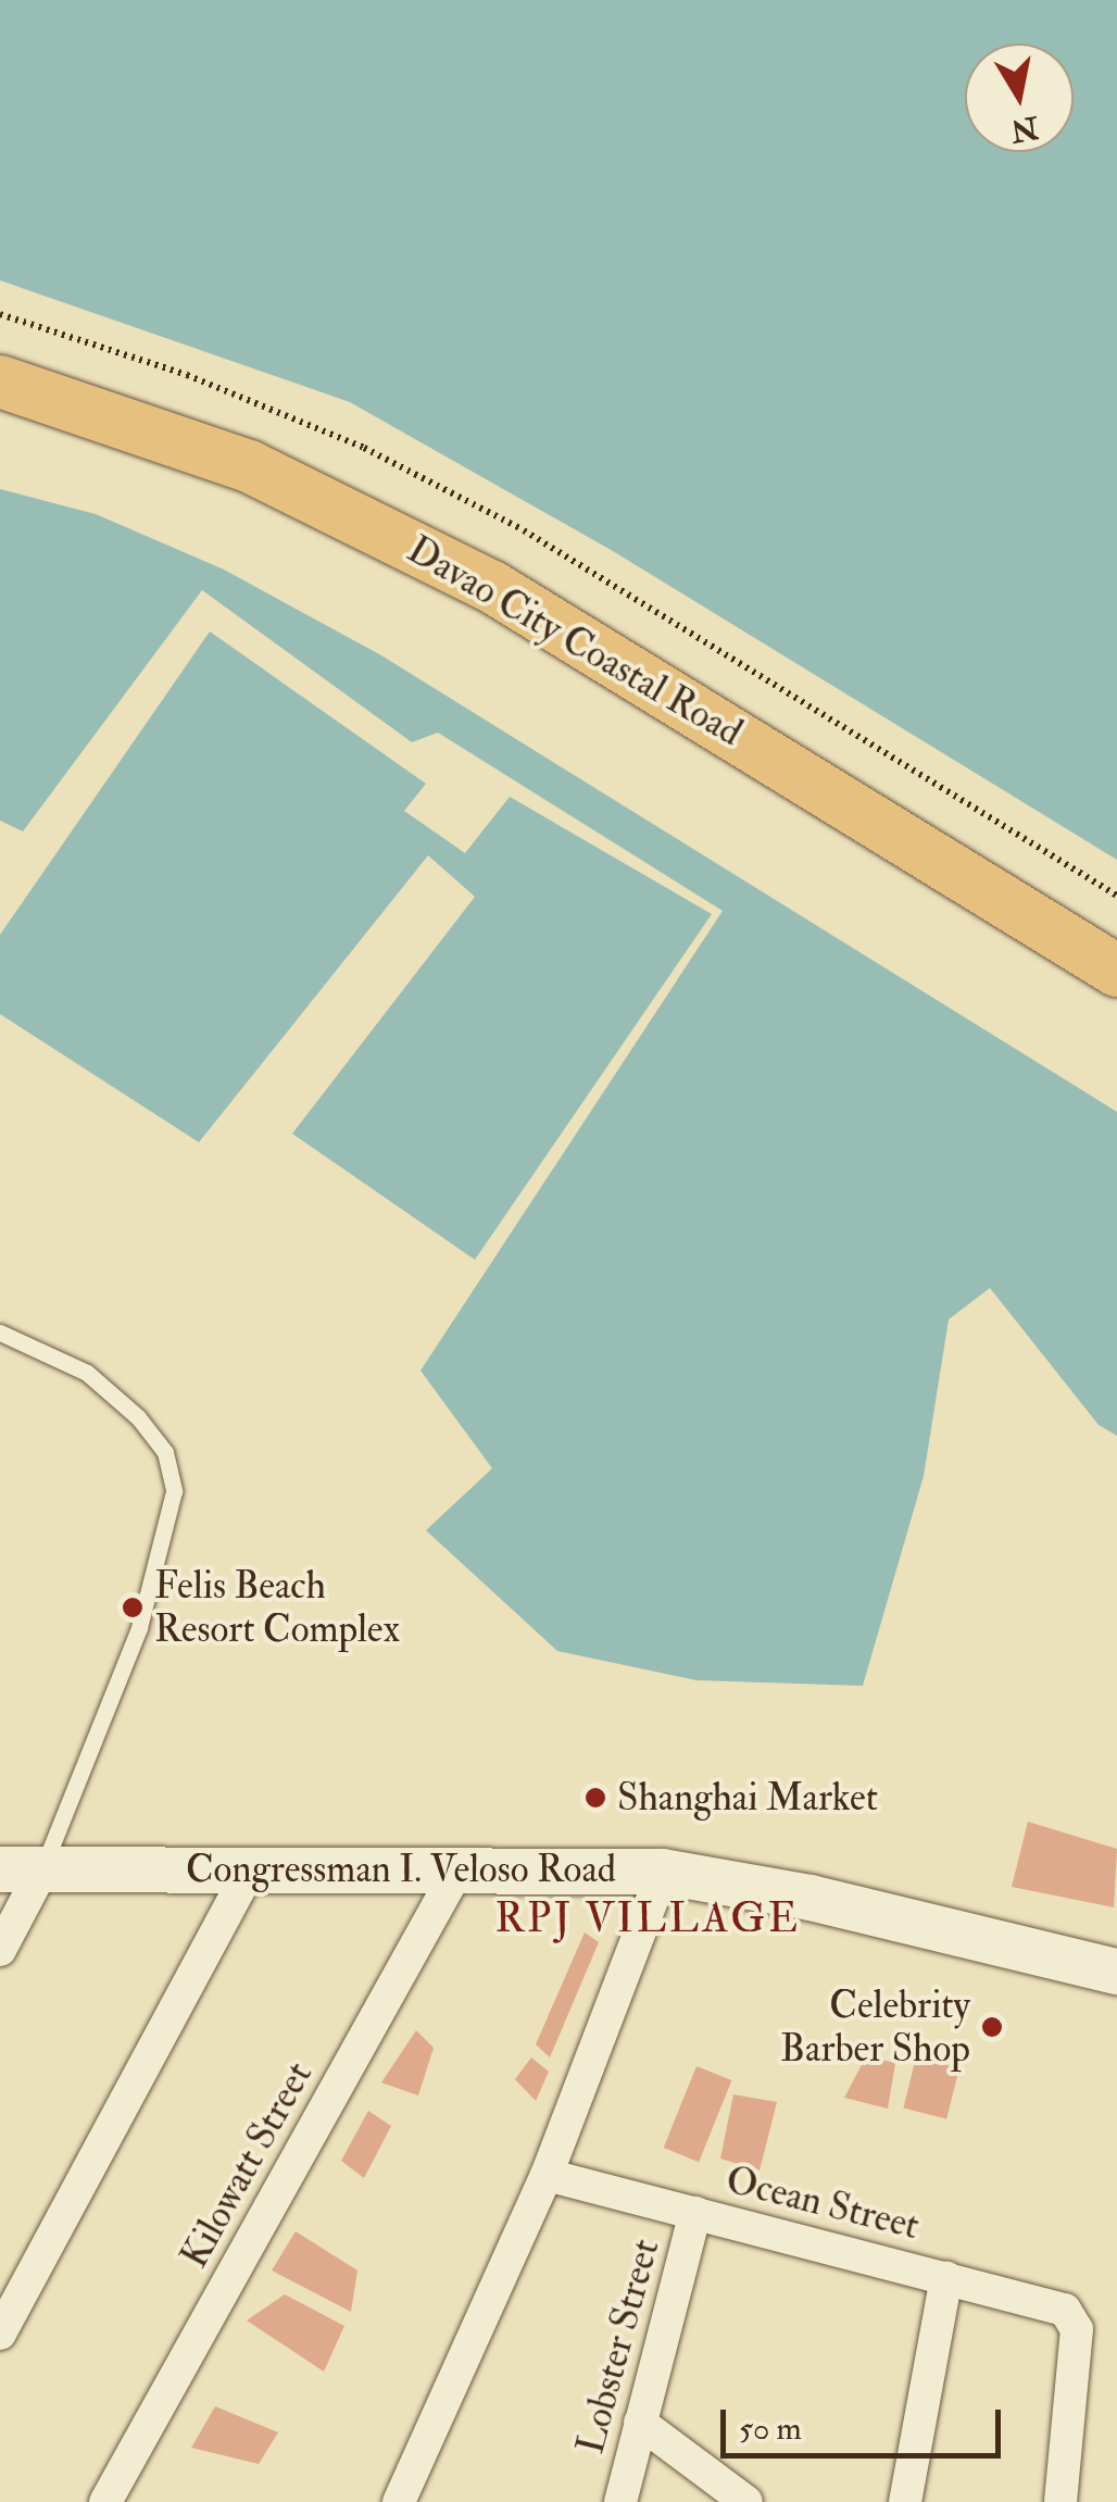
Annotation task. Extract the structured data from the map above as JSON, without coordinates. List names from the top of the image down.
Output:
{
  "streets": {
    "main road": ["Davao City Coastal Road", "Congressman I. Veloso Road"],
    "street": ["Kilowatt Street", "Ocean Street", "Lobster Street"]
  },
  "crossings": [
    ["Congressman I. Veloso Road", "Kilowatt Street"],
    ["Ocean Street", "Lobster Street"]
  ],
  "districts": ["RPJ VILLAGE"],
  "places": ["Felis Beach Resort Complex", "Shanghai Market", "Celebrity Barber Shop"],
  "scale_bar": "50 m",
  "north": "bottom"
}
